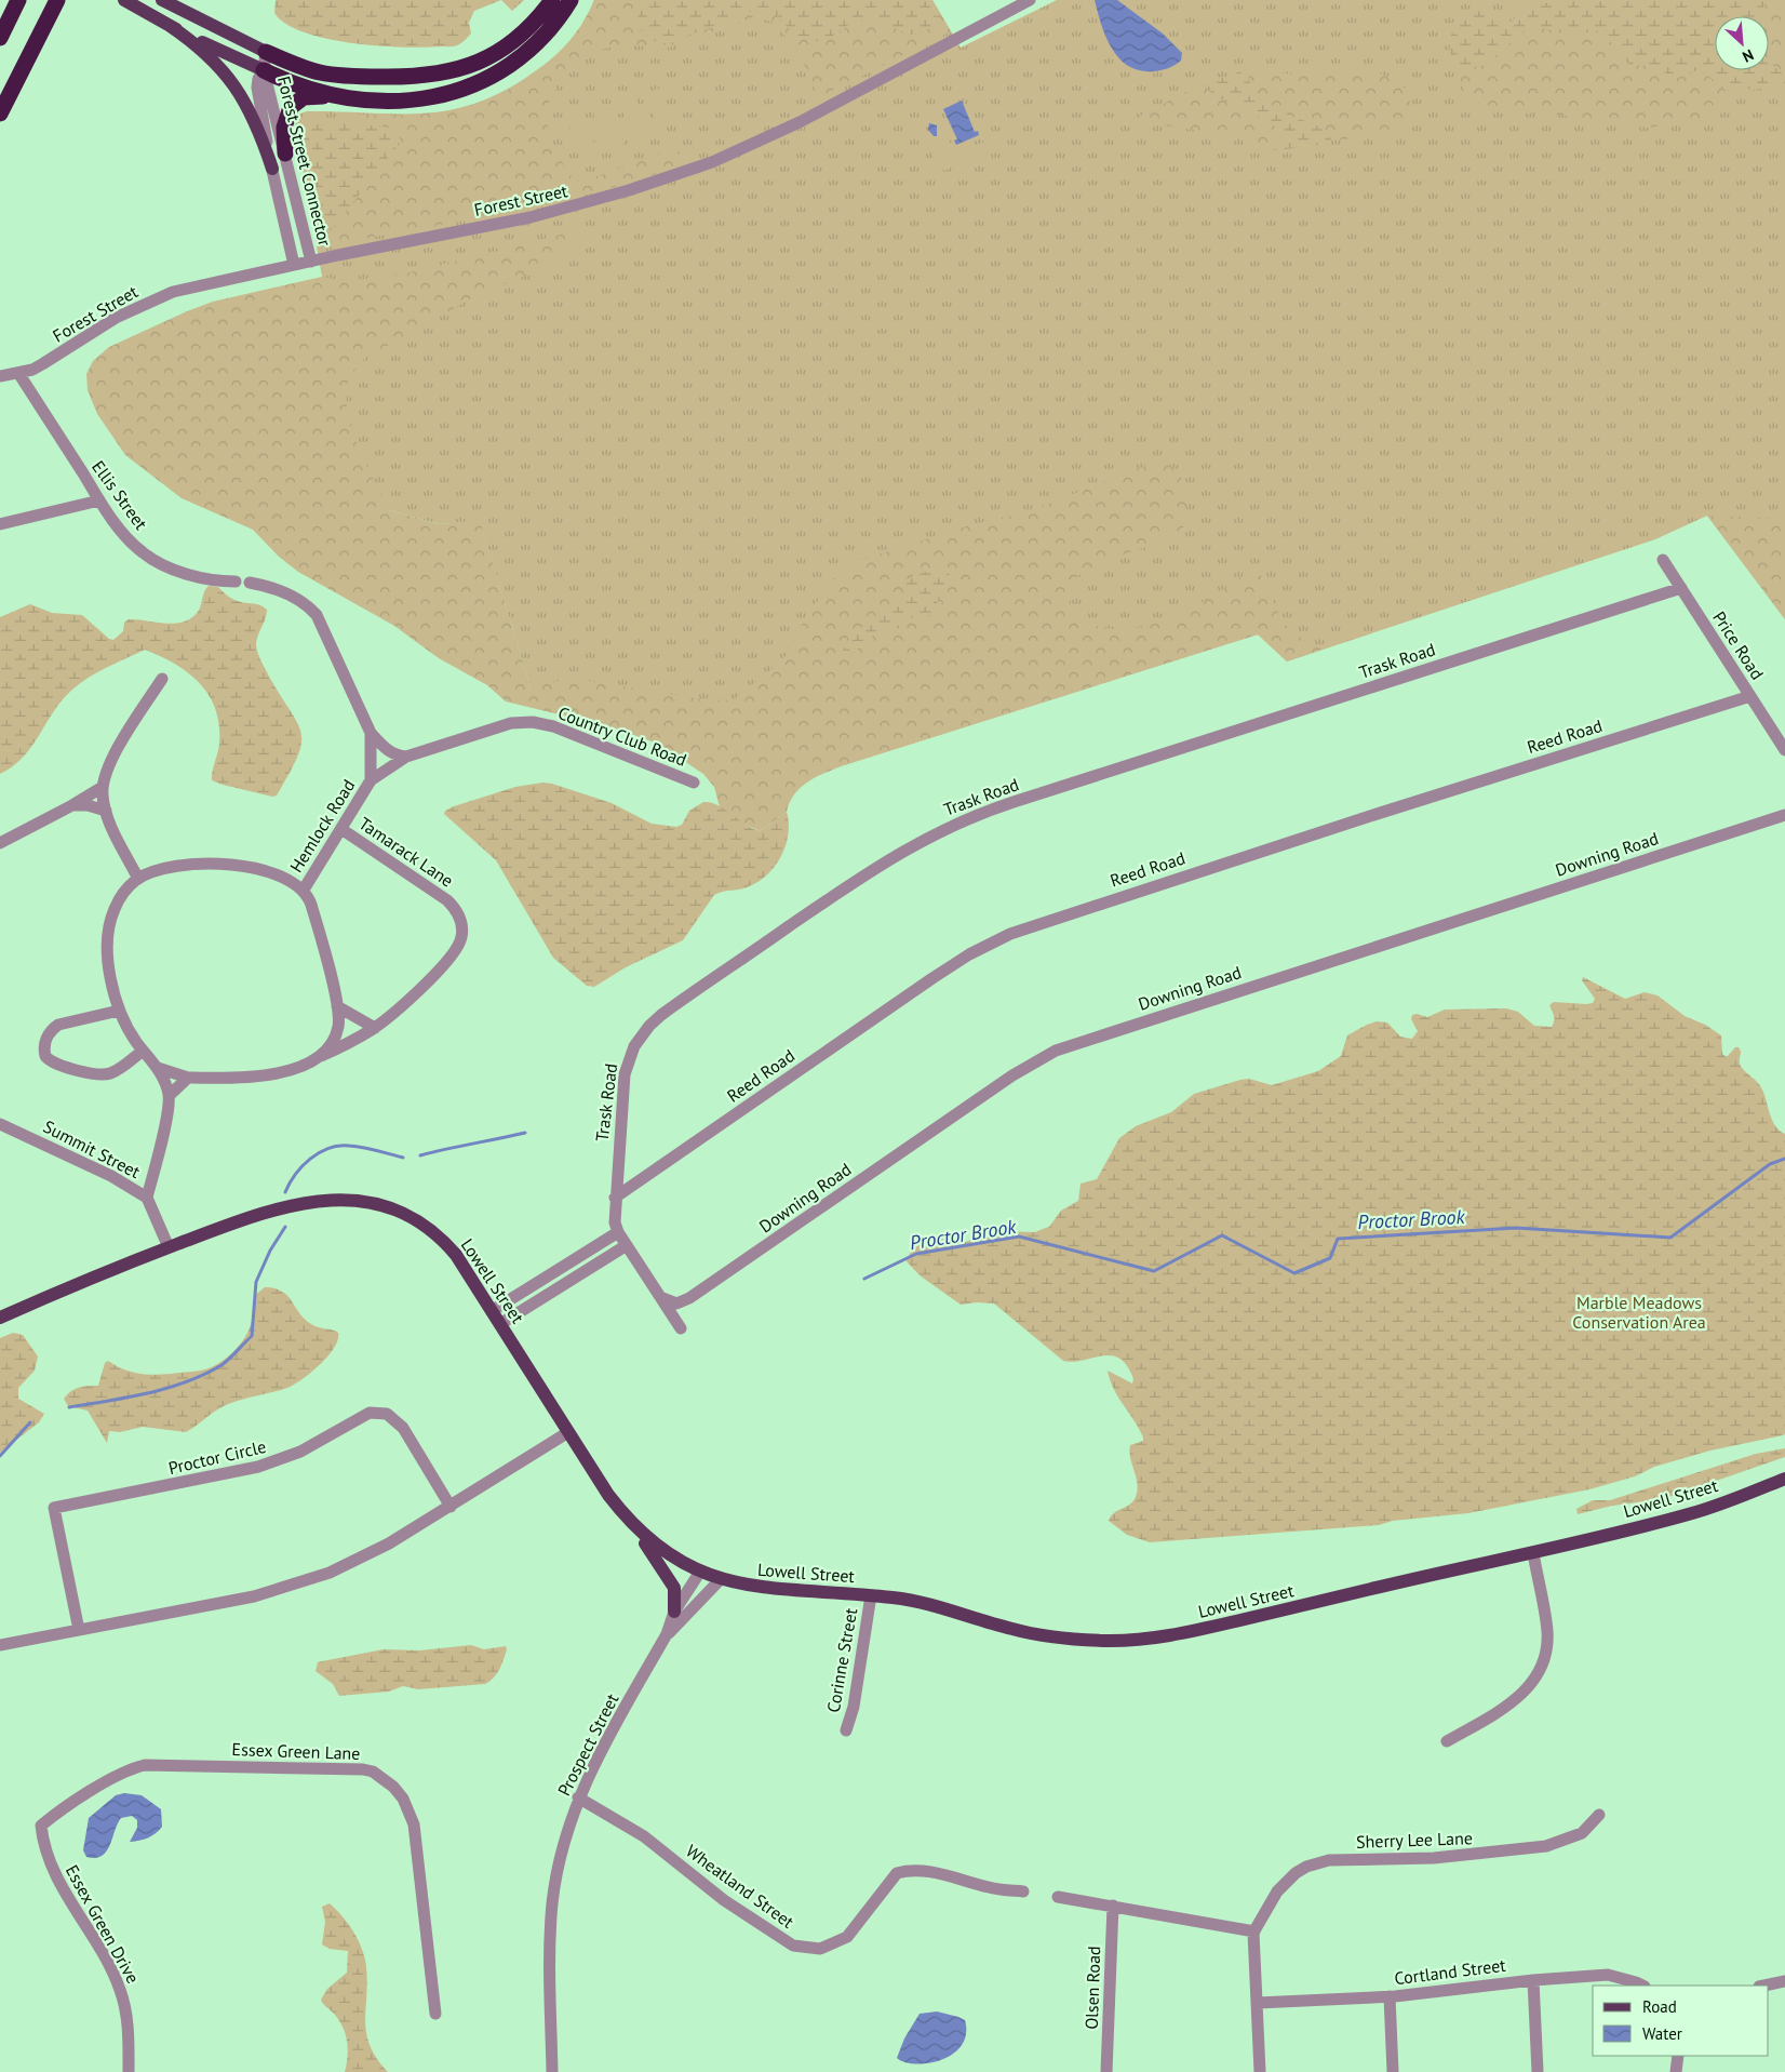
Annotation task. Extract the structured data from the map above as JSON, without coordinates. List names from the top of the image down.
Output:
{
  "streets": {
    "main road": ["Lowell Street"],
    "street": [
      "Forest Street Connector",
      "Forest Street",
      "Ellis Street",
      "Price Road",
      "Trask Road",
      "Country Club Road",
      "Reed Road",
      "Hemlock Road",
      "Tamarack Lane",
      "Downing Road",
      "Summit Street",
      "Proctor Circle",
      "Corinne Street",
      "Prospect Street",
      "Essex Green Lane",
      "Sherry Lee Lane",
      "Wheatland Street",
      "Essex Green Drive",
      "Cortland Street",
      "Olsen Road"
    ]
  },
  "crossings": [
    ["Forest Street Connector", "Forest Street"],
    ["Forest Street", "Ellis Street"],
    ["Price Road", "Trask Road"],
    ["Price Road", "Reed Road"],
    ["Trask Road", "Reed Road"],
    ["Trask Road", "Downing Road"],
    ["Country Club Road", "Hemlock Road"],
    ["Hemlock Road", "Tamarack Lane"],
    ["Summit Street", "Lowell Street"],
    ["Lowell Street", "Corinne Street"],
    ["Lowell Street", "Prospect Street"],
    ["Prospect Street", "Wheatland Street"],
    ["Essex Green Lane", "Essex Green Drive"]
  ],
  "water": ["Proctor Brook"],
  "parks": ["Marble Meadows Conservation Area"],
  "legend": ["Road", "Water"],
  "north": "bottom right"
}
